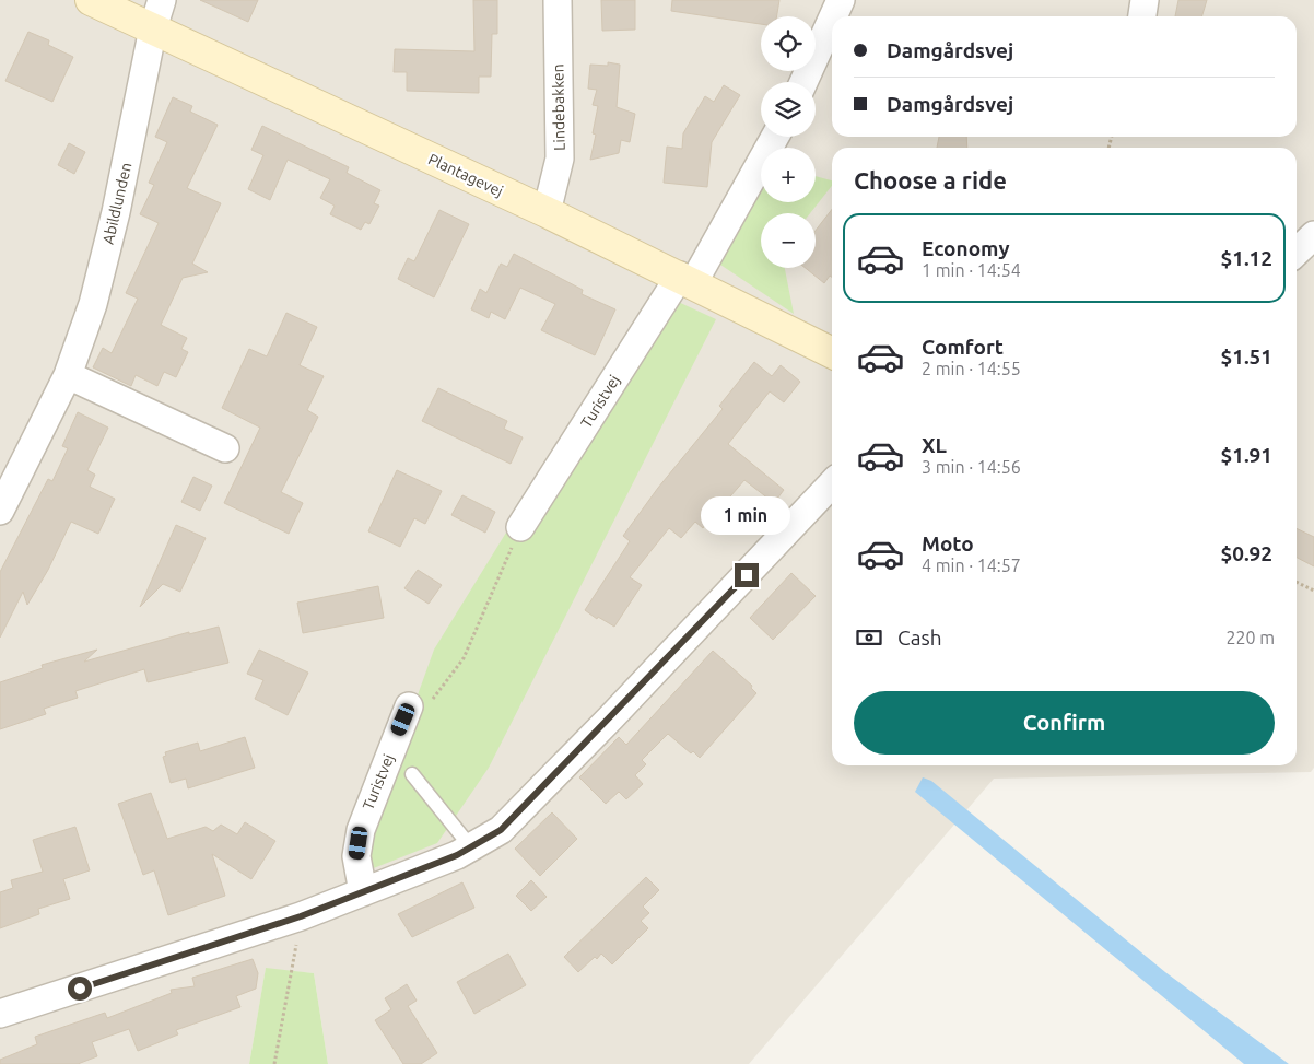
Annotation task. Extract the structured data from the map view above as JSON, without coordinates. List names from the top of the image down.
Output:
{
  "streets": {
    "street": [
      "Lindebakken",
      "Plantagevej",
      "Abildlunden",
      "Turistvej"
    ]
  },
  "crossings": [
    ["Lindebakken", "Plantagevej"],
    ["Plantagevej", "Abildlunden"],
    ["Plantagevej", "Turistvej"]
  ],
  "page": {
    "map_buttons": ["+", "−"],
    "banner": ["Damgårdsvej", "Damgårdsvej"],
    "heading": "Choose a ride",
    "list": [
      {
        "name": "Economy",
        "note": "1 min · 14:54",
        "value": "$1.12"
      },
      {
        "name": "Comfort",
        "note": "2 min · 14:55",
        "value": "$1.51"
      },
      {
        "name": "XL",
        "note": "3 min · 14:56",
        "value": "$1.91"
      },
      {
        "name": "Moto",
        "note": "4 min · 14:57",
        "value": "$0.92"
      }
    ],
    "bubble": "1 min",
    "pay": ["Cash", "220 m"],
    "buttons": "Confirm"
  }
}
